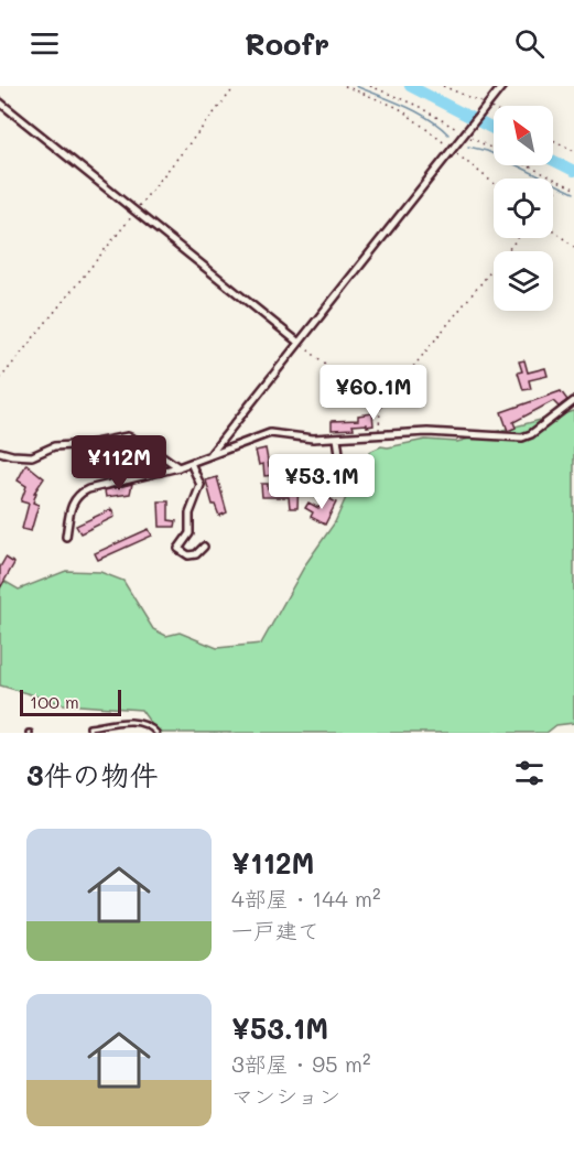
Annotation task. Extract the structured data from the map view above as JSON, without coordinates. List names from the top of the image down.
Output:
{
  "scale_bar": "100 m",
  "north": "top left",
  "page": {
    "header": "Roofr",
    "price": ["¥60.1M", "¥112M", "¥53.1M"],
    "scale": "100 m",
    "heading": "3件の物件",
    "list": [
      {
        "name": "¥112M",
        "note": "4部屋 · 144 m² · 一戸建て"
      },
      {
        "name": "¥53.1M",
        "note": "3部屋 · 95 m² · マンション"
      }
    ]
  }
}
